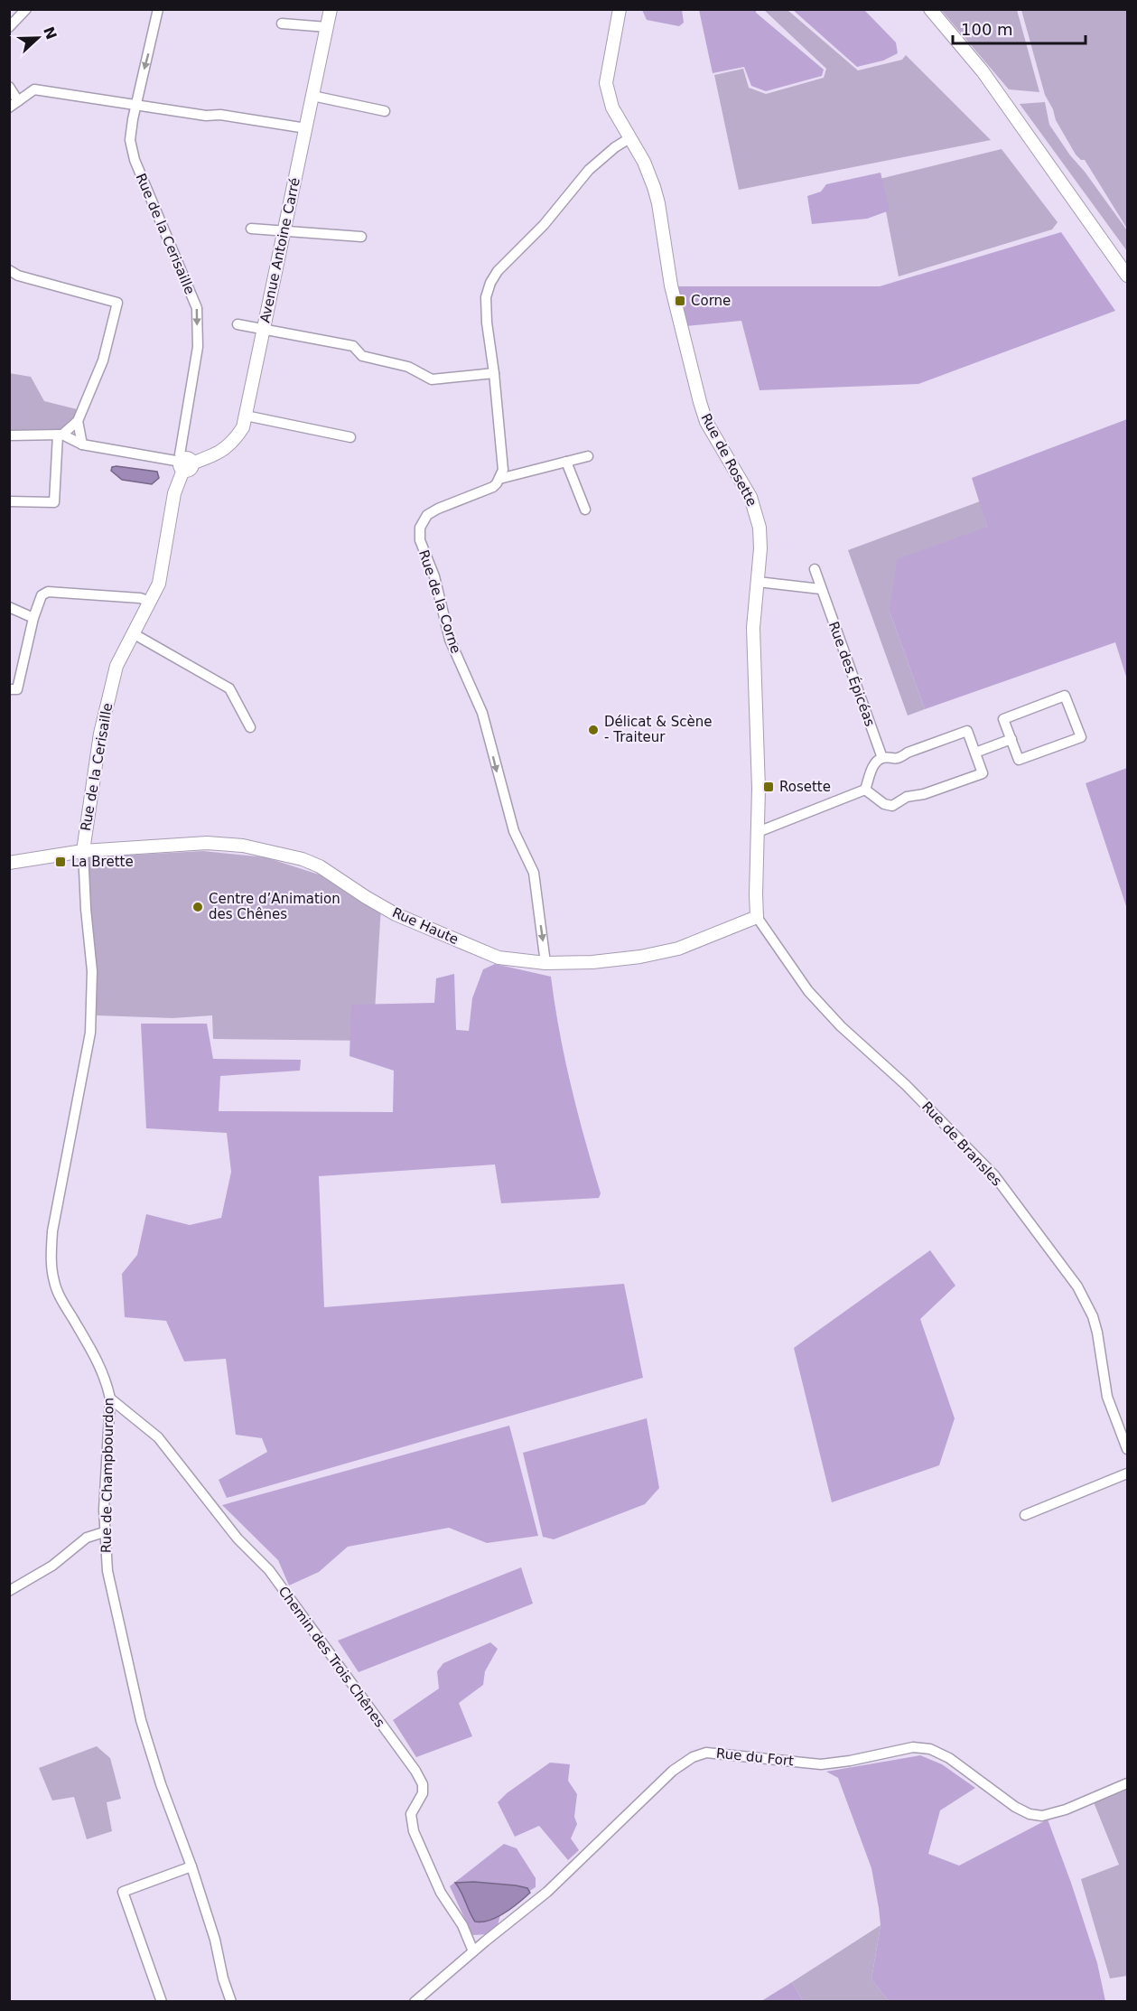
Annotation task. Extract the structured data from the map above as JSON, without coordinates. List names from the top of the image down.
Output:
{
  "streets": {
    "street": [
      "Rue de la Cerisaille",
      "Avenue Antoine Carré",
      "Rue de Rosette",
      "Rue de la Corne",
      "Rue des Épicéas",
      "Rue Haute",
      "Rue de Bransles",
      "Rue de Champbourdon",
      "Chemin des Trois Chênes",
      "Rue du Fort"
    ]
  },
  "crossings": [
    ["Rue de la Cerisaille", "Avenue Antoine Carré"],
    ["Rue de la Cerisaille", "Rue Haute"],
    ["Rue de la Cerisaille", "Rue de Champbourdon"],
    ["Rue de Rosette", "Rue Haute"],
    ["Rue de Rosette", "Rue de Bransles"],
    ["Rue de la Corne", "Rue Haute"],
    ["Rue Haute", "Rue de Bransles"],
    ["Rue Haute", "Rue de Champbourdon"],
    ["Rue de Champbourdon", "Chemin des Trois Chênes"],
    ["Chemin des Trois Chênes", "Rue du Fort"]
  ],
  "one_way": ["Rue de la Cerisaille", "Rue de la Corne"],
  "places": {
    "transit": ["Corne", "Rosette", "La Brette"],
    "other": ["Délicat & Scène - Traiteur", "Centre d’Animation des Chênes"]
  },
  "scale_bar": "100 m",
  "north": "right"
}
